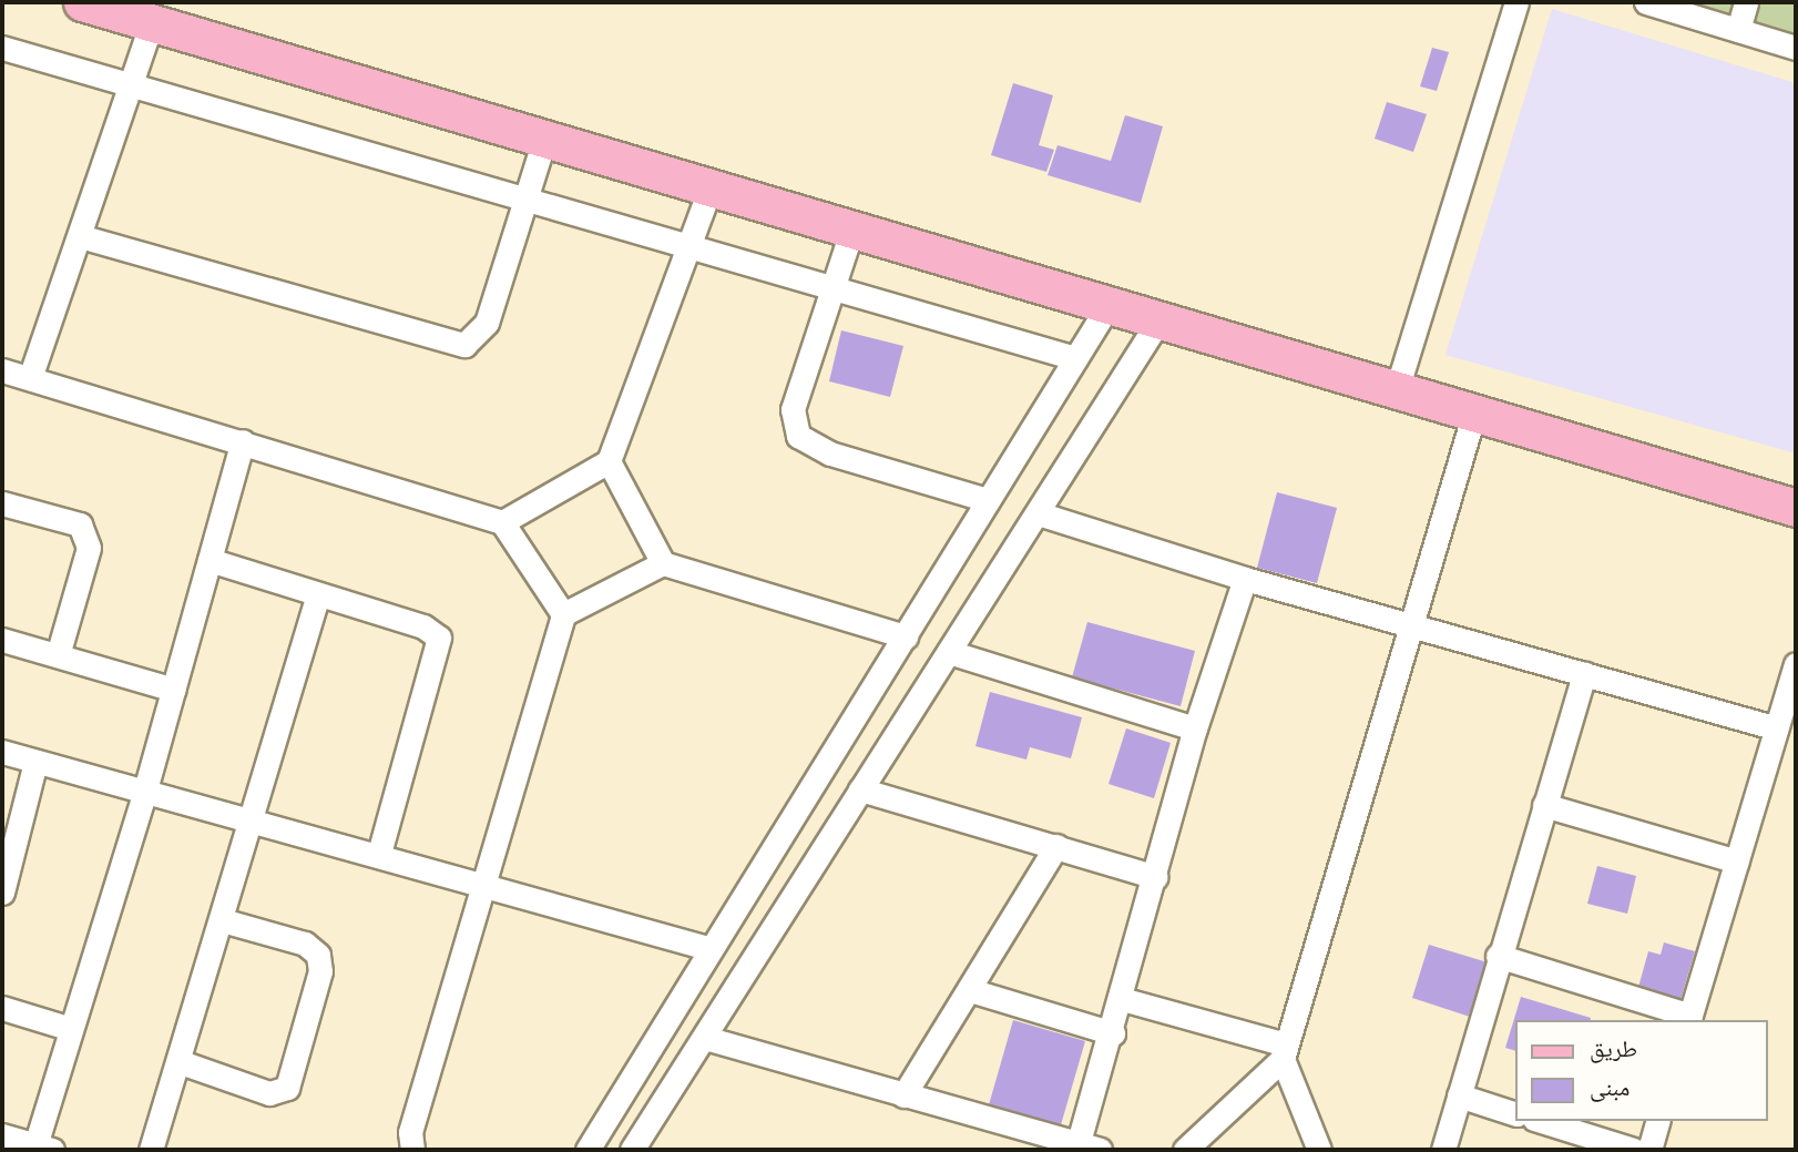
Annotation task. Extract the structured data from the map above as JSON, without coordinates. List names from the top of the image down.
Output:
{
  "legend": ["طريق", "مبنى"]
}
